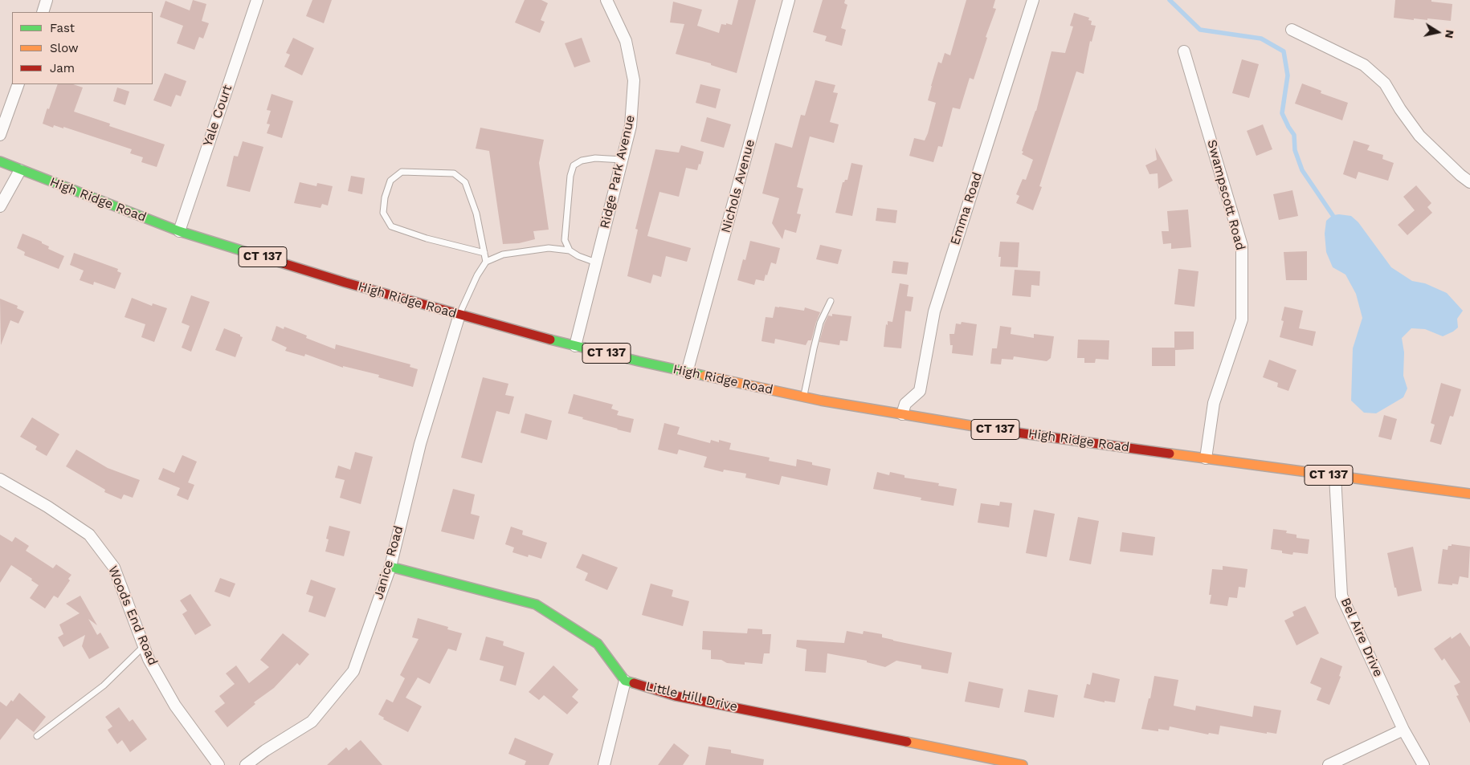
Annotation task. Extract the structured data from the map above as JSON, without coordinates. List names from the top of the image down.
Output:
{
  "streets": {
    "main road": ["High Ridge Road", "CT 137", "Little Hill Drive"],
    "street": [
      "Yale Court",
      "Ridge Park Avenue",
      "Nichols Avenue",
      "Swampscott Road",
      "Emma Road",
      "Janice Road",
      "Woods End Road",
      "Bel Aire Drive"
    ]
  },
  "crossings": [
    ["Yale Court", "High Ridge Road"],
    ["Ridge Park Avenue", "High Ridge Road"],
    ["Nichols Avenue", "High Ridge Road"],
    ["Swampscott Road", "High Ridge Road"],
    ["High Ridge Road", "Emma Road"],
    ["High Ridge Road", "Janice Road"],
    ["High Ridge Road", "Bel Aire Drive"]
  ],
  "legend": ["Fast", "Slow", "Jam"],
  "north": "right"
}
